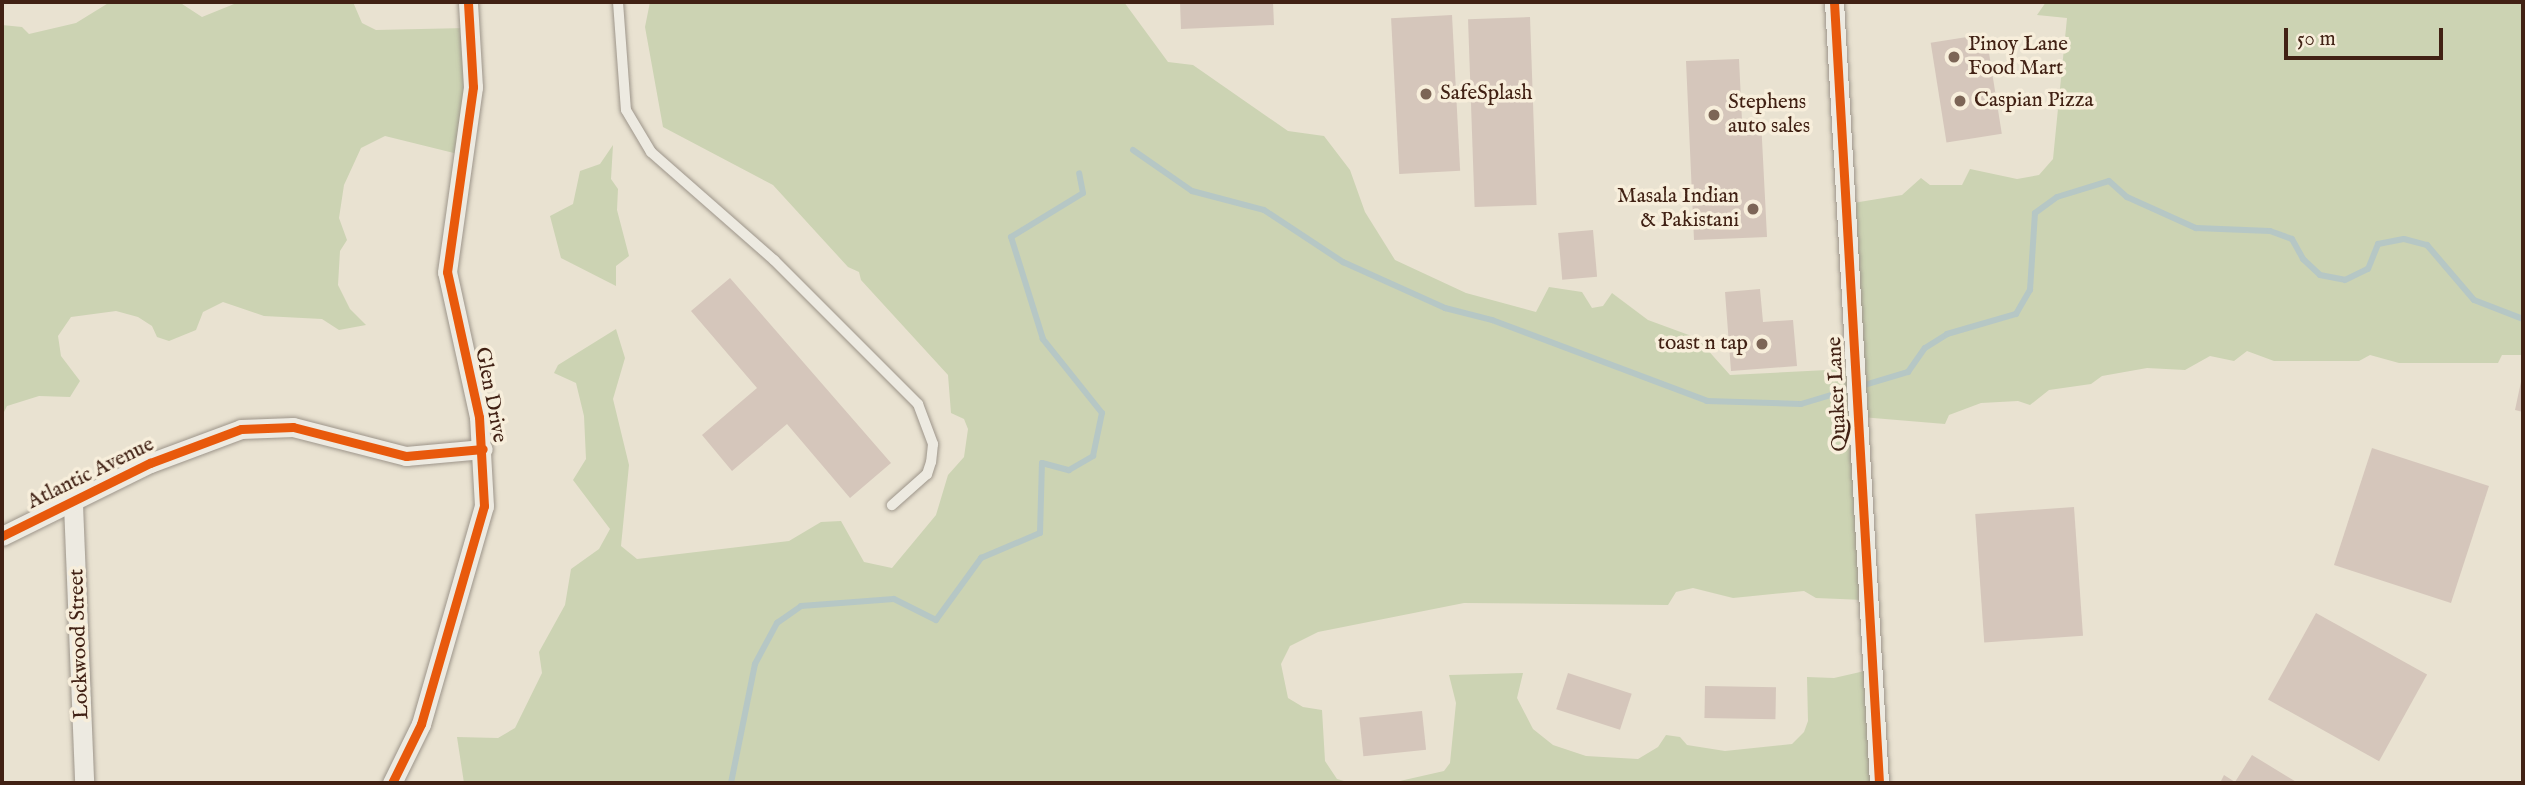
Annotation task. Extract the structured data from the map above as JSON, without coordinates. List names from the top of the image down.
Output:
{
  "streets": {
    "street": [
      "Quaker Lane",
      "Glen Drive",
      "Atlantic Avenue",
      "Lockwood Street"
    ]
  },
  "crossings": [
    ["Glen Drive", "Atlantic Avenue"],
    ["Atlantic Avenue", "Lockwood Street"]
  ],
  "places": [
    "Pinoy Lane Food Mart",
    "SafeSplash",
    "Caspian Pizza",
    "Stephens auto sales",
    "Masala Indian & Pakistani",
    "toast n tap"
  ],
  "scale_bar": "50 m"
}
